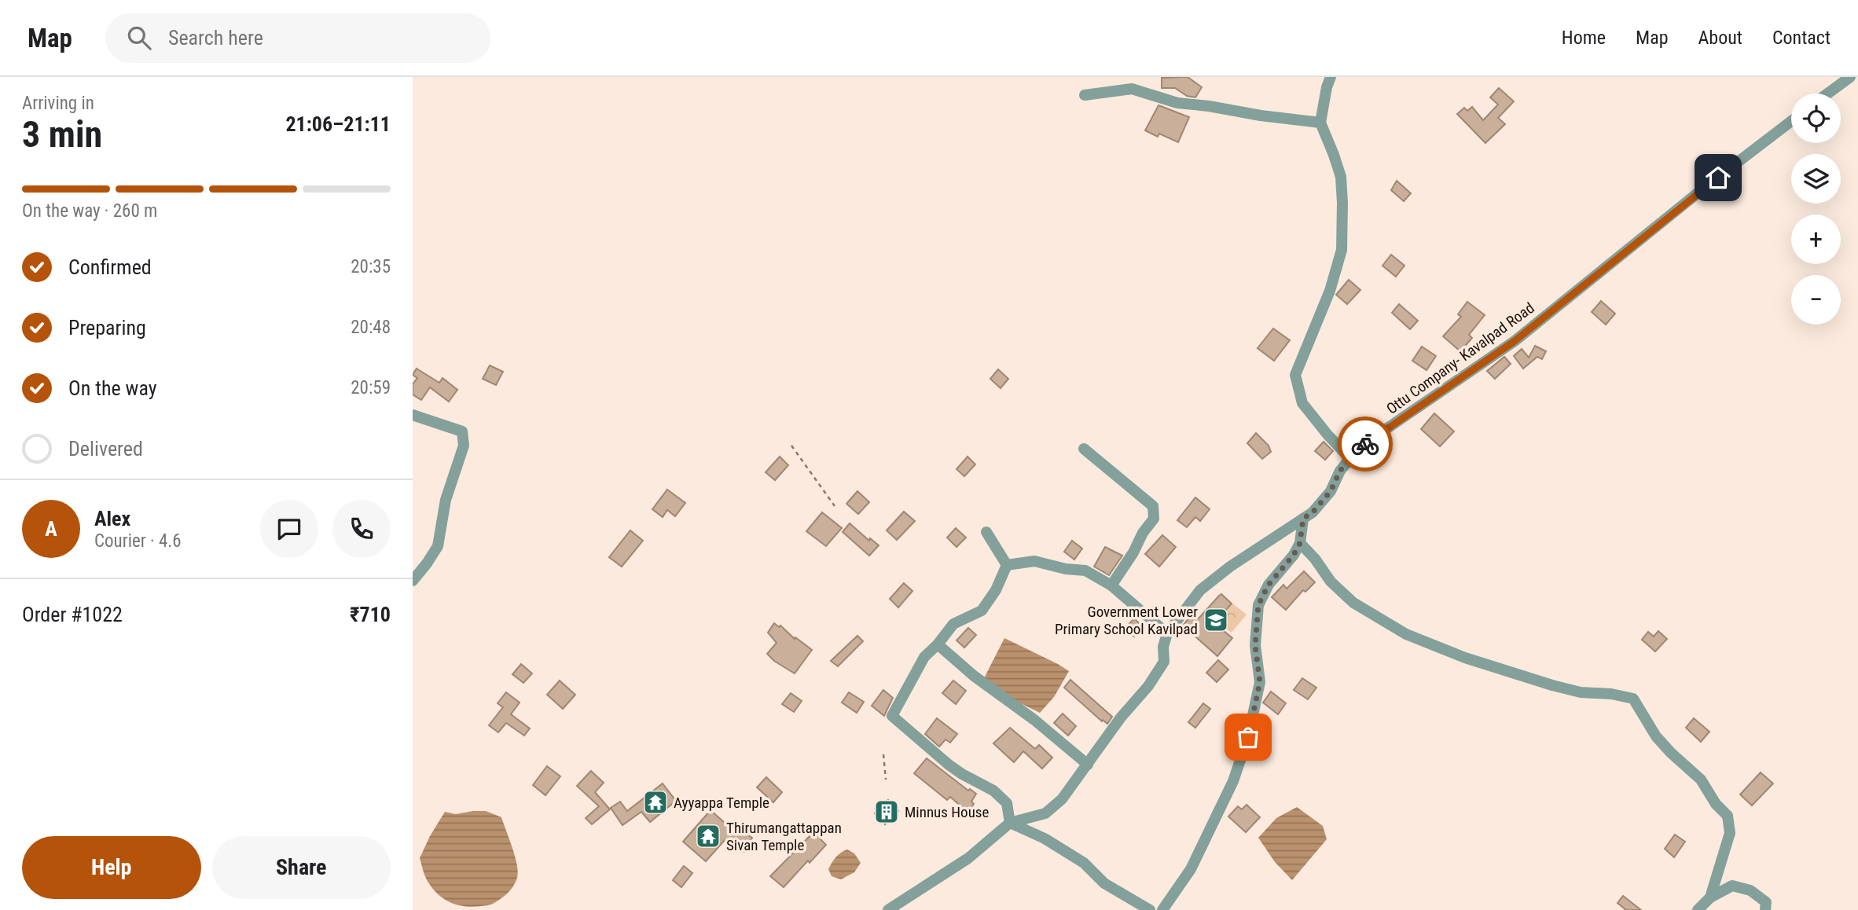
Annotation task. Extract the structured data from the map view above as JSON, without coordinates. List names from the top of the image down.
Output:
{
  "streets": {
    "street": ["Ottu Company- Kavalpad Road"]
  },
  "places": {
    "school or university": ["Government Lower Primary School Kavilpad"],
    "temple": ["Ayyappa Temple", "Thirumangattappan Sivan Temple"],
    "building": ["Minnus House"]
  },
  "page": {
    "header": "Map",
    "search": "Search here",
    "nav": [
      "Home",
      "Map",
      "About",
      "Contact"
    ],
    "heading": ["3 min", "Arriving in", "21:06–21:11"],
    "panel": [
      "Alex",
      "Courier · 4.6",
      "Order #1022",
      "₹710"
    ],
    "map_buttons": ["+", "−"],
    "bar": "On the way · 260 m",
    "list": [
      ["Confirmed", "20:35"],
      ["Preparing", "20:48"],
      ["On the way", "20:59"],
      "Delivered"
    ],
    "round": "A",
    "buttons": ["Help", "Share"]
  }
}
